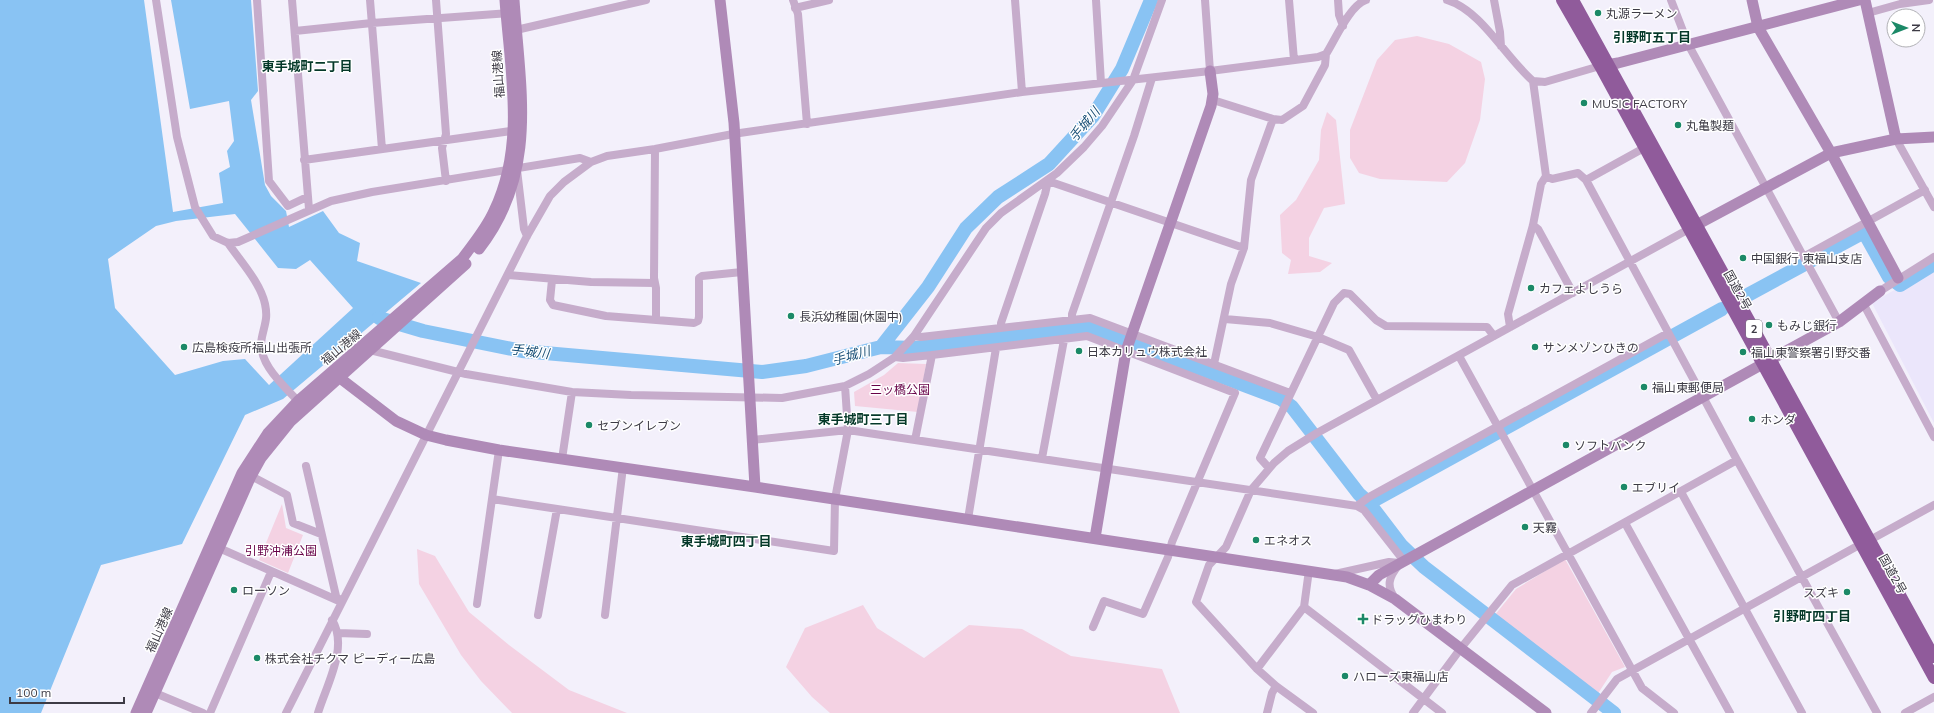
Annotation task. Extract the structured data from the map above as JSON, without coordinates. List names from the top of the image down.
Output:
{
  "streets": {
    "highway": ["国道2号", "2"],
    "street": ["福山港線"]
  },
  "districts": [
    "引野町五丁目",
    "東手城町二丁目",
    "東手城町三丁目",
    "東手城町四丁目",
    "引野町四丁目"
  ],
  "water": ["手城川"],
  "parks": ["三ッ橋公園", "引野沖浦公園"],
  "places": {
    "other": [
      "丸源ラーメン",
      "MUSIC FACTORY",
      "丸亀製麺",
      "中国銀行 東福山支店",
      "カフェよしうら",
      "長浜幼稚園(休園中)",
      "もみじ銀行",
      "広島検疫所福山出張所",
      "サンメゾンひきの",
      "日本カリュウ株式会社",
      "福山東警察署引野交番",
      "福山東郵便局",
      "ホンダ",
      "セブンイレブン",
      "ソフトバンク",
      "エブリイ",
      "天霧",
      "エネオス",
      "ローソン",
      "スズキ",
      "株式会社チクマ ピーディー広島",
      "ハローズ東福山店"
    ],
    "health": ["ドラッグひまわり"]
  },
  "scale_bar": "100 m",
  "north": "right"
}
